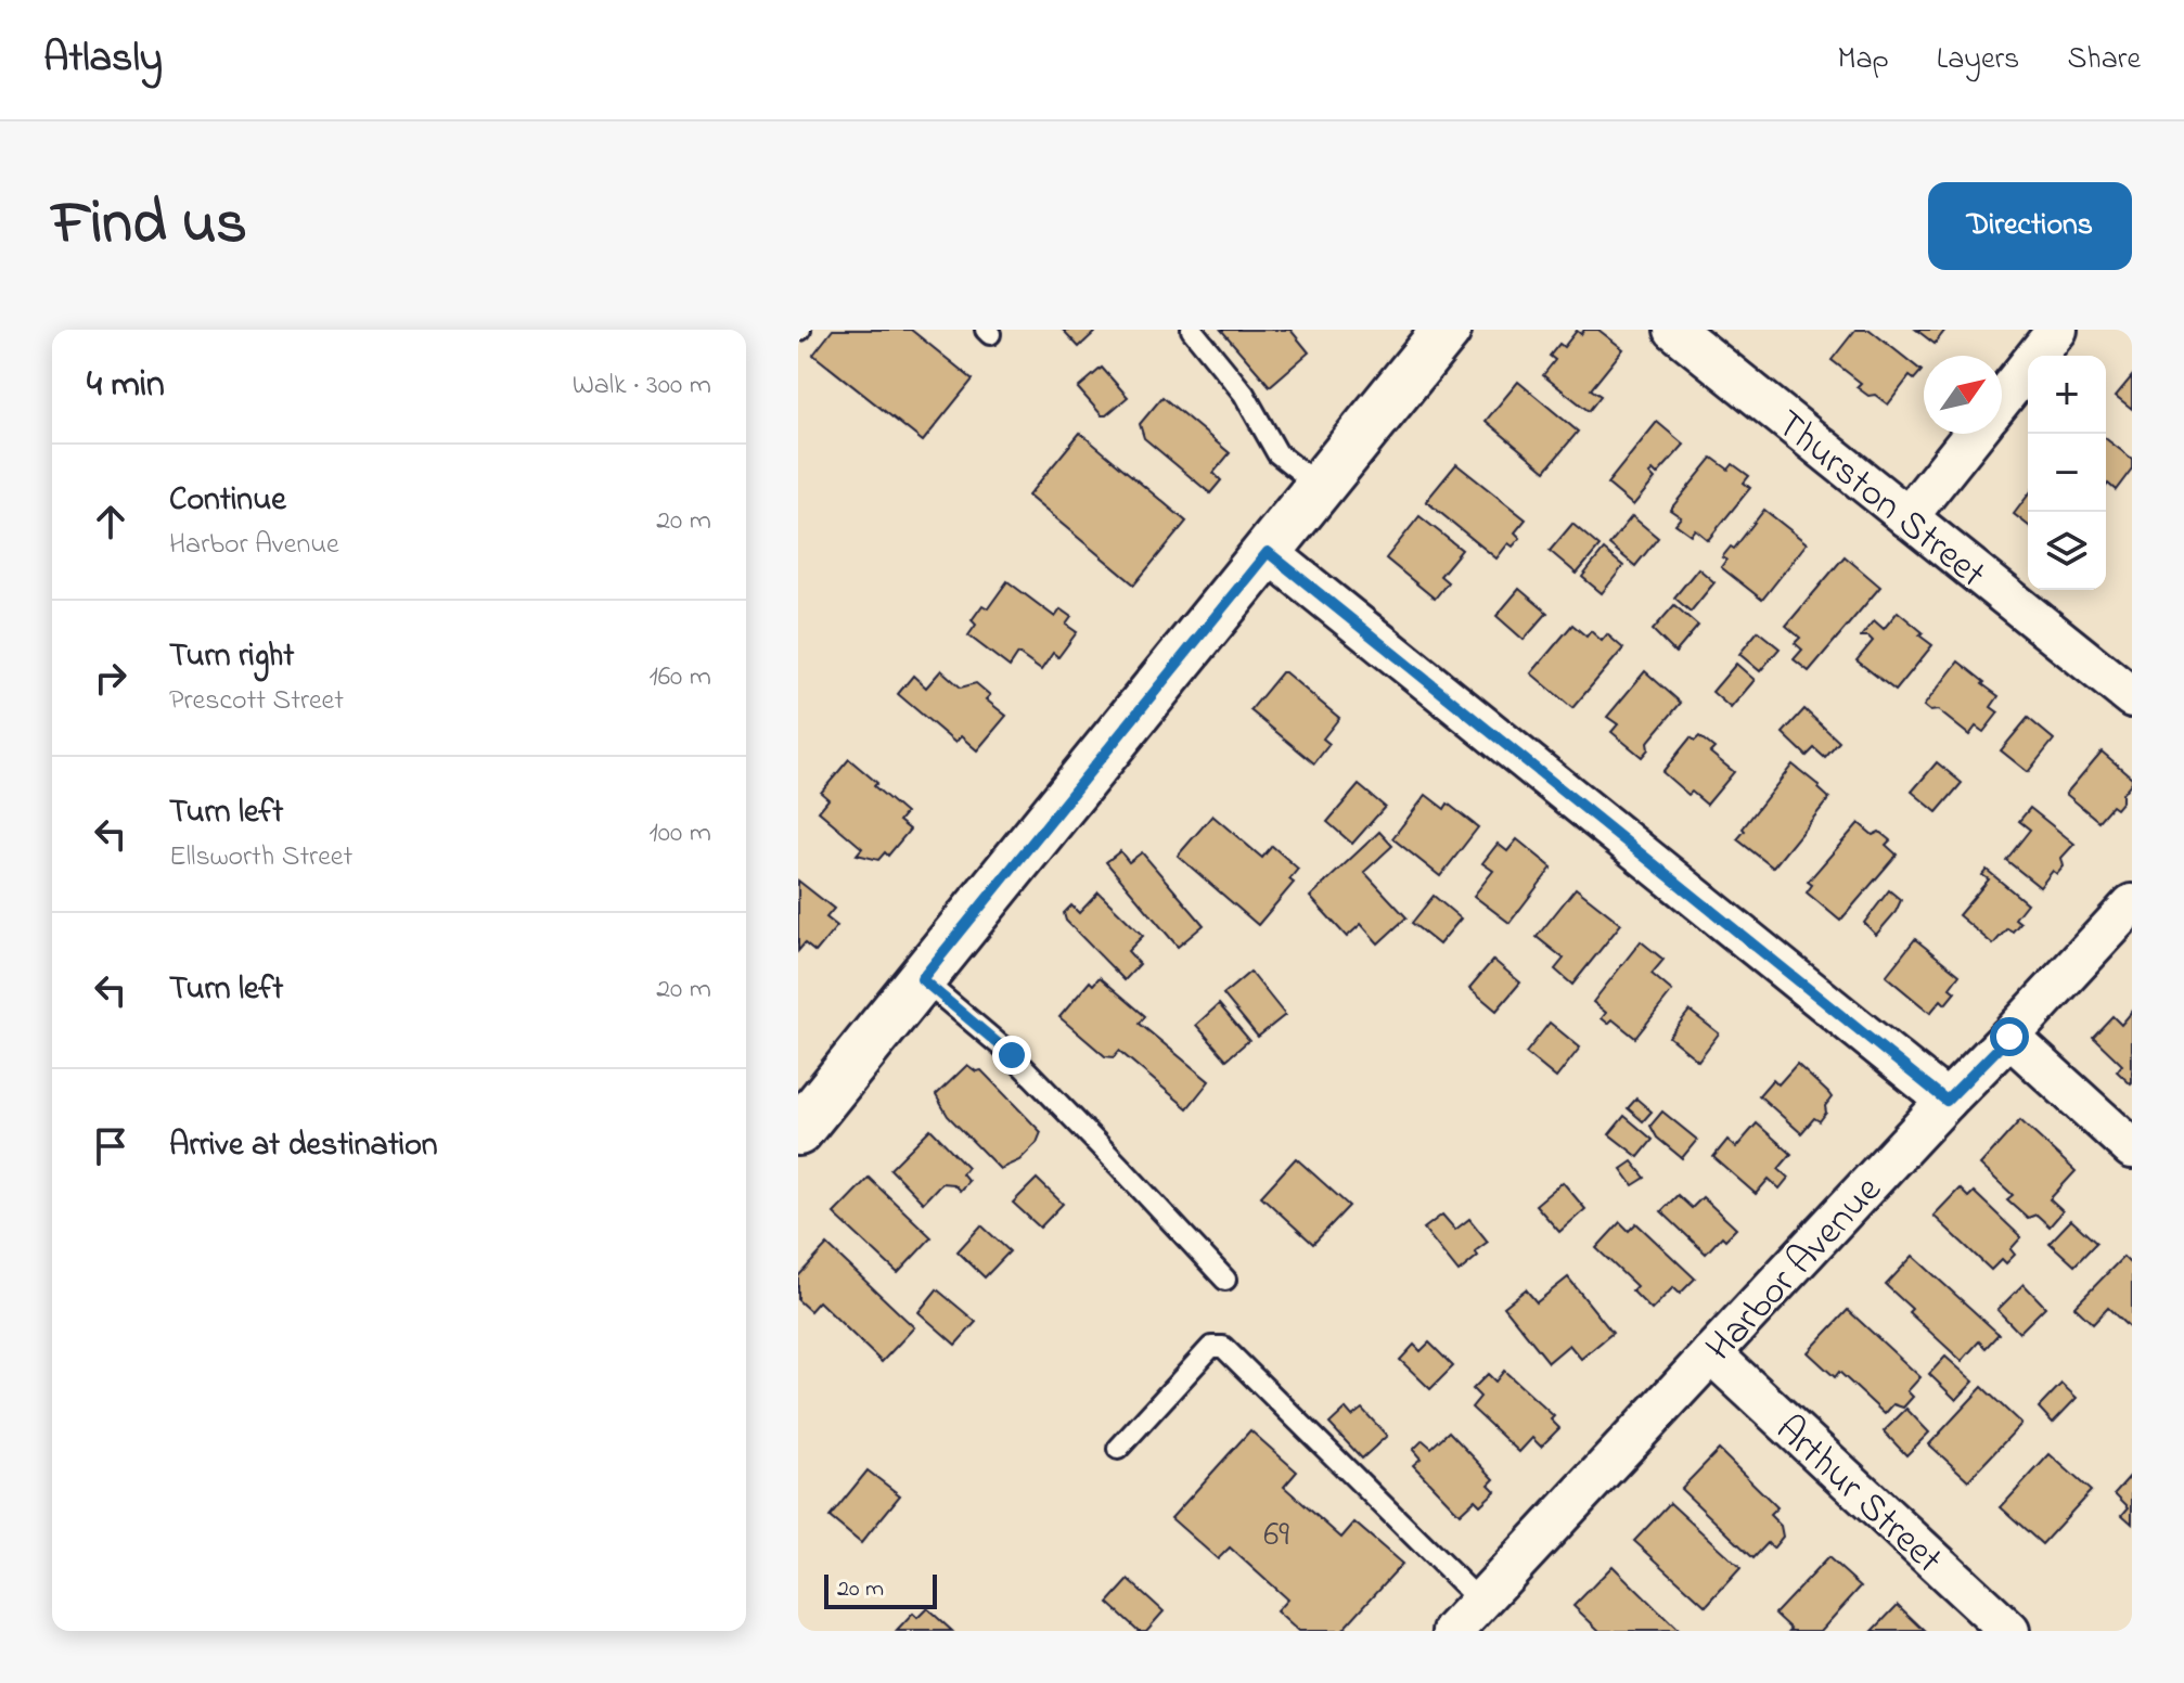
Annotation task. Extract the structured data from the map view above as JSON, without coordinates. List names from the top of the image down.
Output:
{
  "streets": {
    "street": ["Thurston Street", "Harbor Avenue", "Arthur Street"]
  },
  "crossings": [
    ["Harbor Avenue", "Arthur Street"]
  ],
  "house_numbers": ["69"],
  "scale_bar": "20 m",
  "north": "top right",
  "page": {
    "header": "Atlasly",
    "nav": ["Map", "Layers", "Share"],
    "title": "Find us",
    "buttons": "Directions",
    "heading": ["4 min", "Walk · 300 m"],
    "map_buttons": ["+", "−"],
    "list": [
      ["Continue", "Harbor Avenue", "20 m"],
      ["Turn right", "Prescott Street", "160 m"],
      ["Turn left", "Ellsworth Street", "100 m"],
      ["Turn left", "20 m"],
      "Arrive at destination"
    ],
    "scale": "20 m"
  }
}
